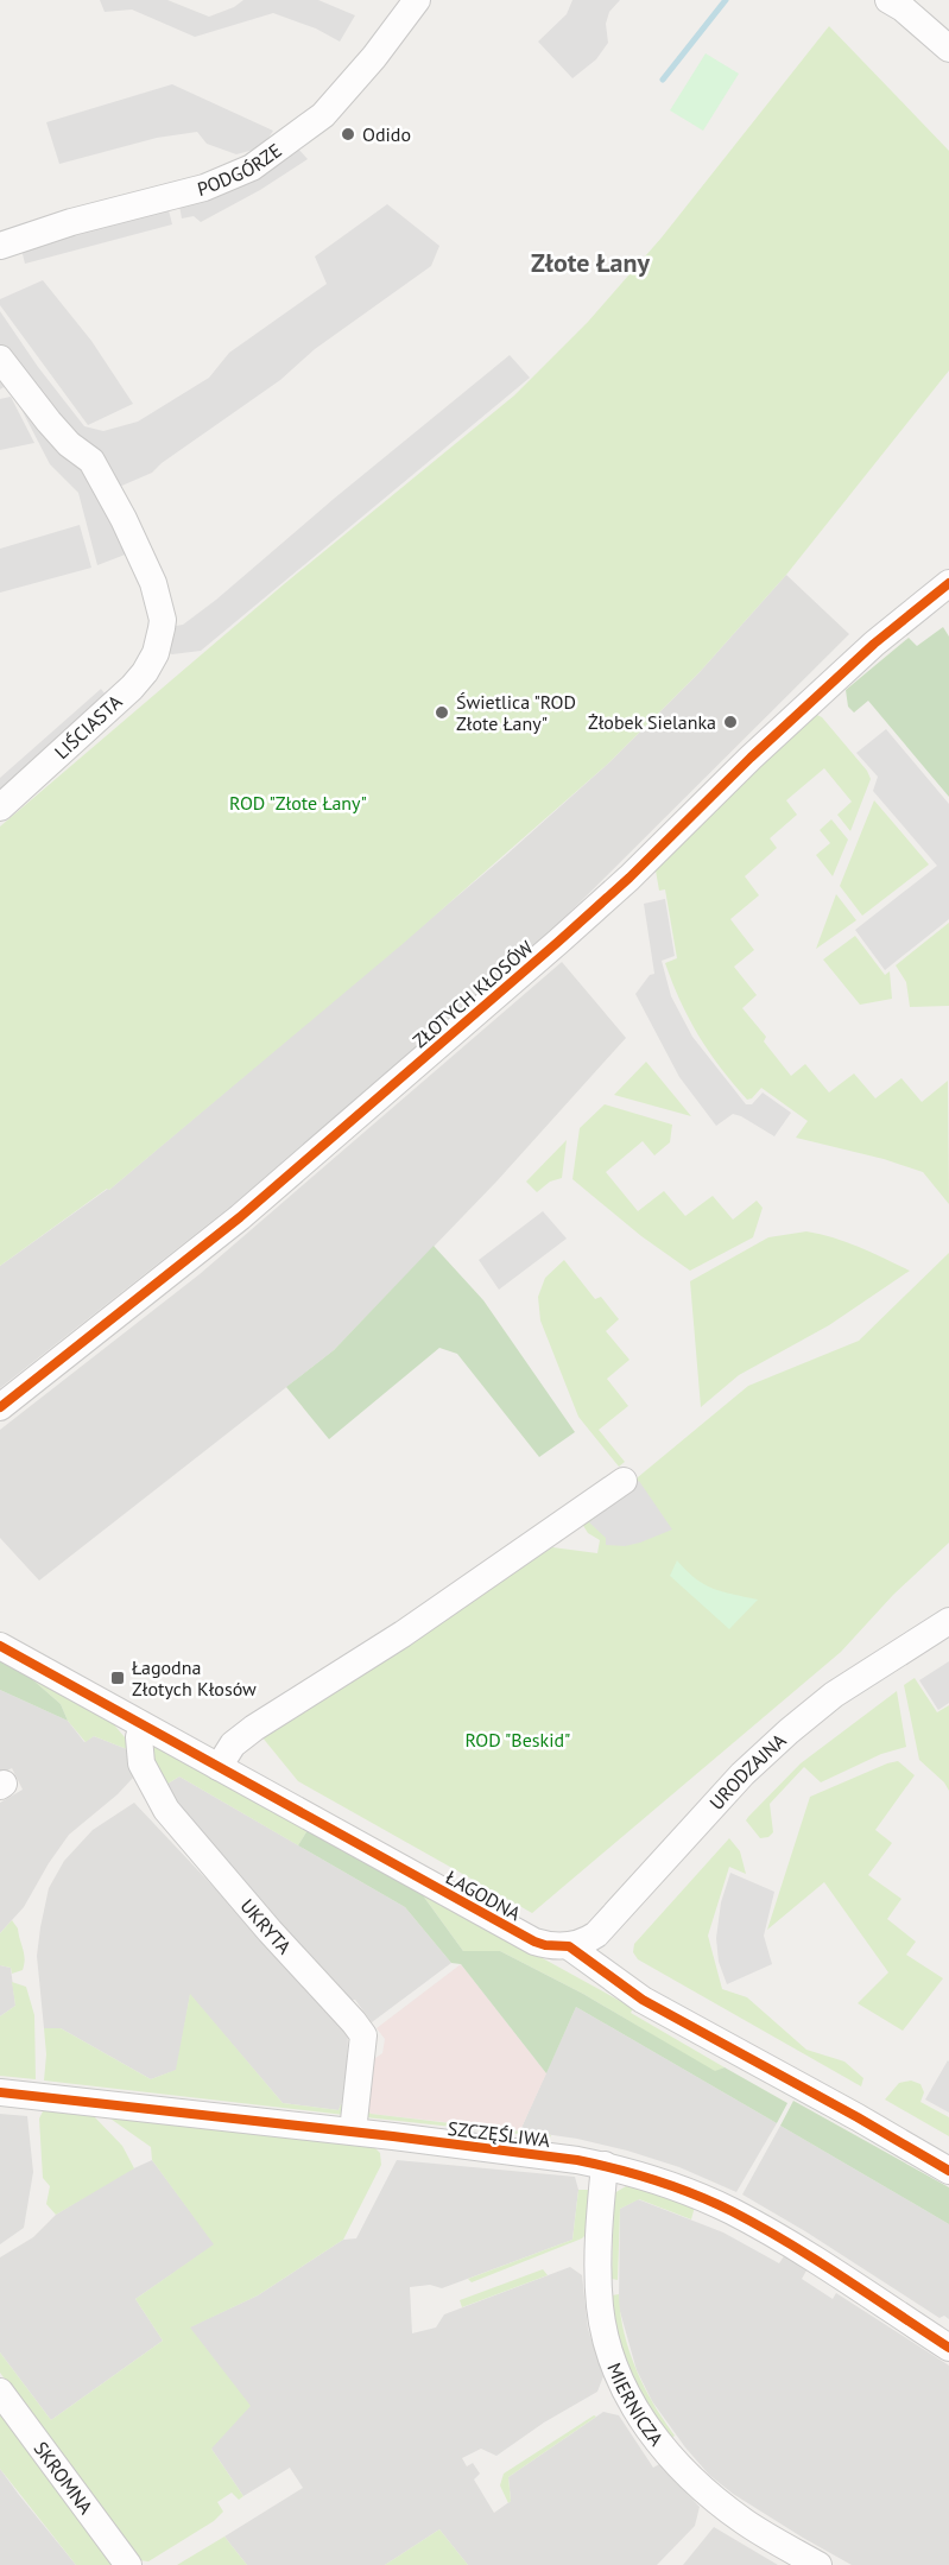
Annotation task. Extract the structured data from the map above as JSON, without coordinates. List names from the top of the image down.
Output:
{
  "streets": {
    "street": [
      "PODGÓRZE",
      "LIŚCIASTA",
      "ZŁOTYCH KŁOSÓW",
      "URODZAJNA",
      "ŁAGODNA",
      "UKRYTA",
      "SZCZĘŚLIWA",
      "MIERNICZA",
      "SKROMNA"
    ]
  },
  "crossings": [
    ["URODZAJNA", "ŁAGODNA"],
    ["ŁAGODNA", "UKRYTA"],
    ["UKRYTA", "SZCZĘŚLIWA"],
    ["SZCZĘŚLIWA", "MIERNICZA"]
  ],
  "districts": ["Złote Łany"],
  "parks": ["ROD \"Złote Łany\"", "ROD \"Beskid\""],
  "places": {
    "other": ["Odido", "Świetlica \"ROD Złote Łany\"", "Żłobek Sielanka"],
    "transit": ["Łagodna Złotych Kłosów"]
  }
}
